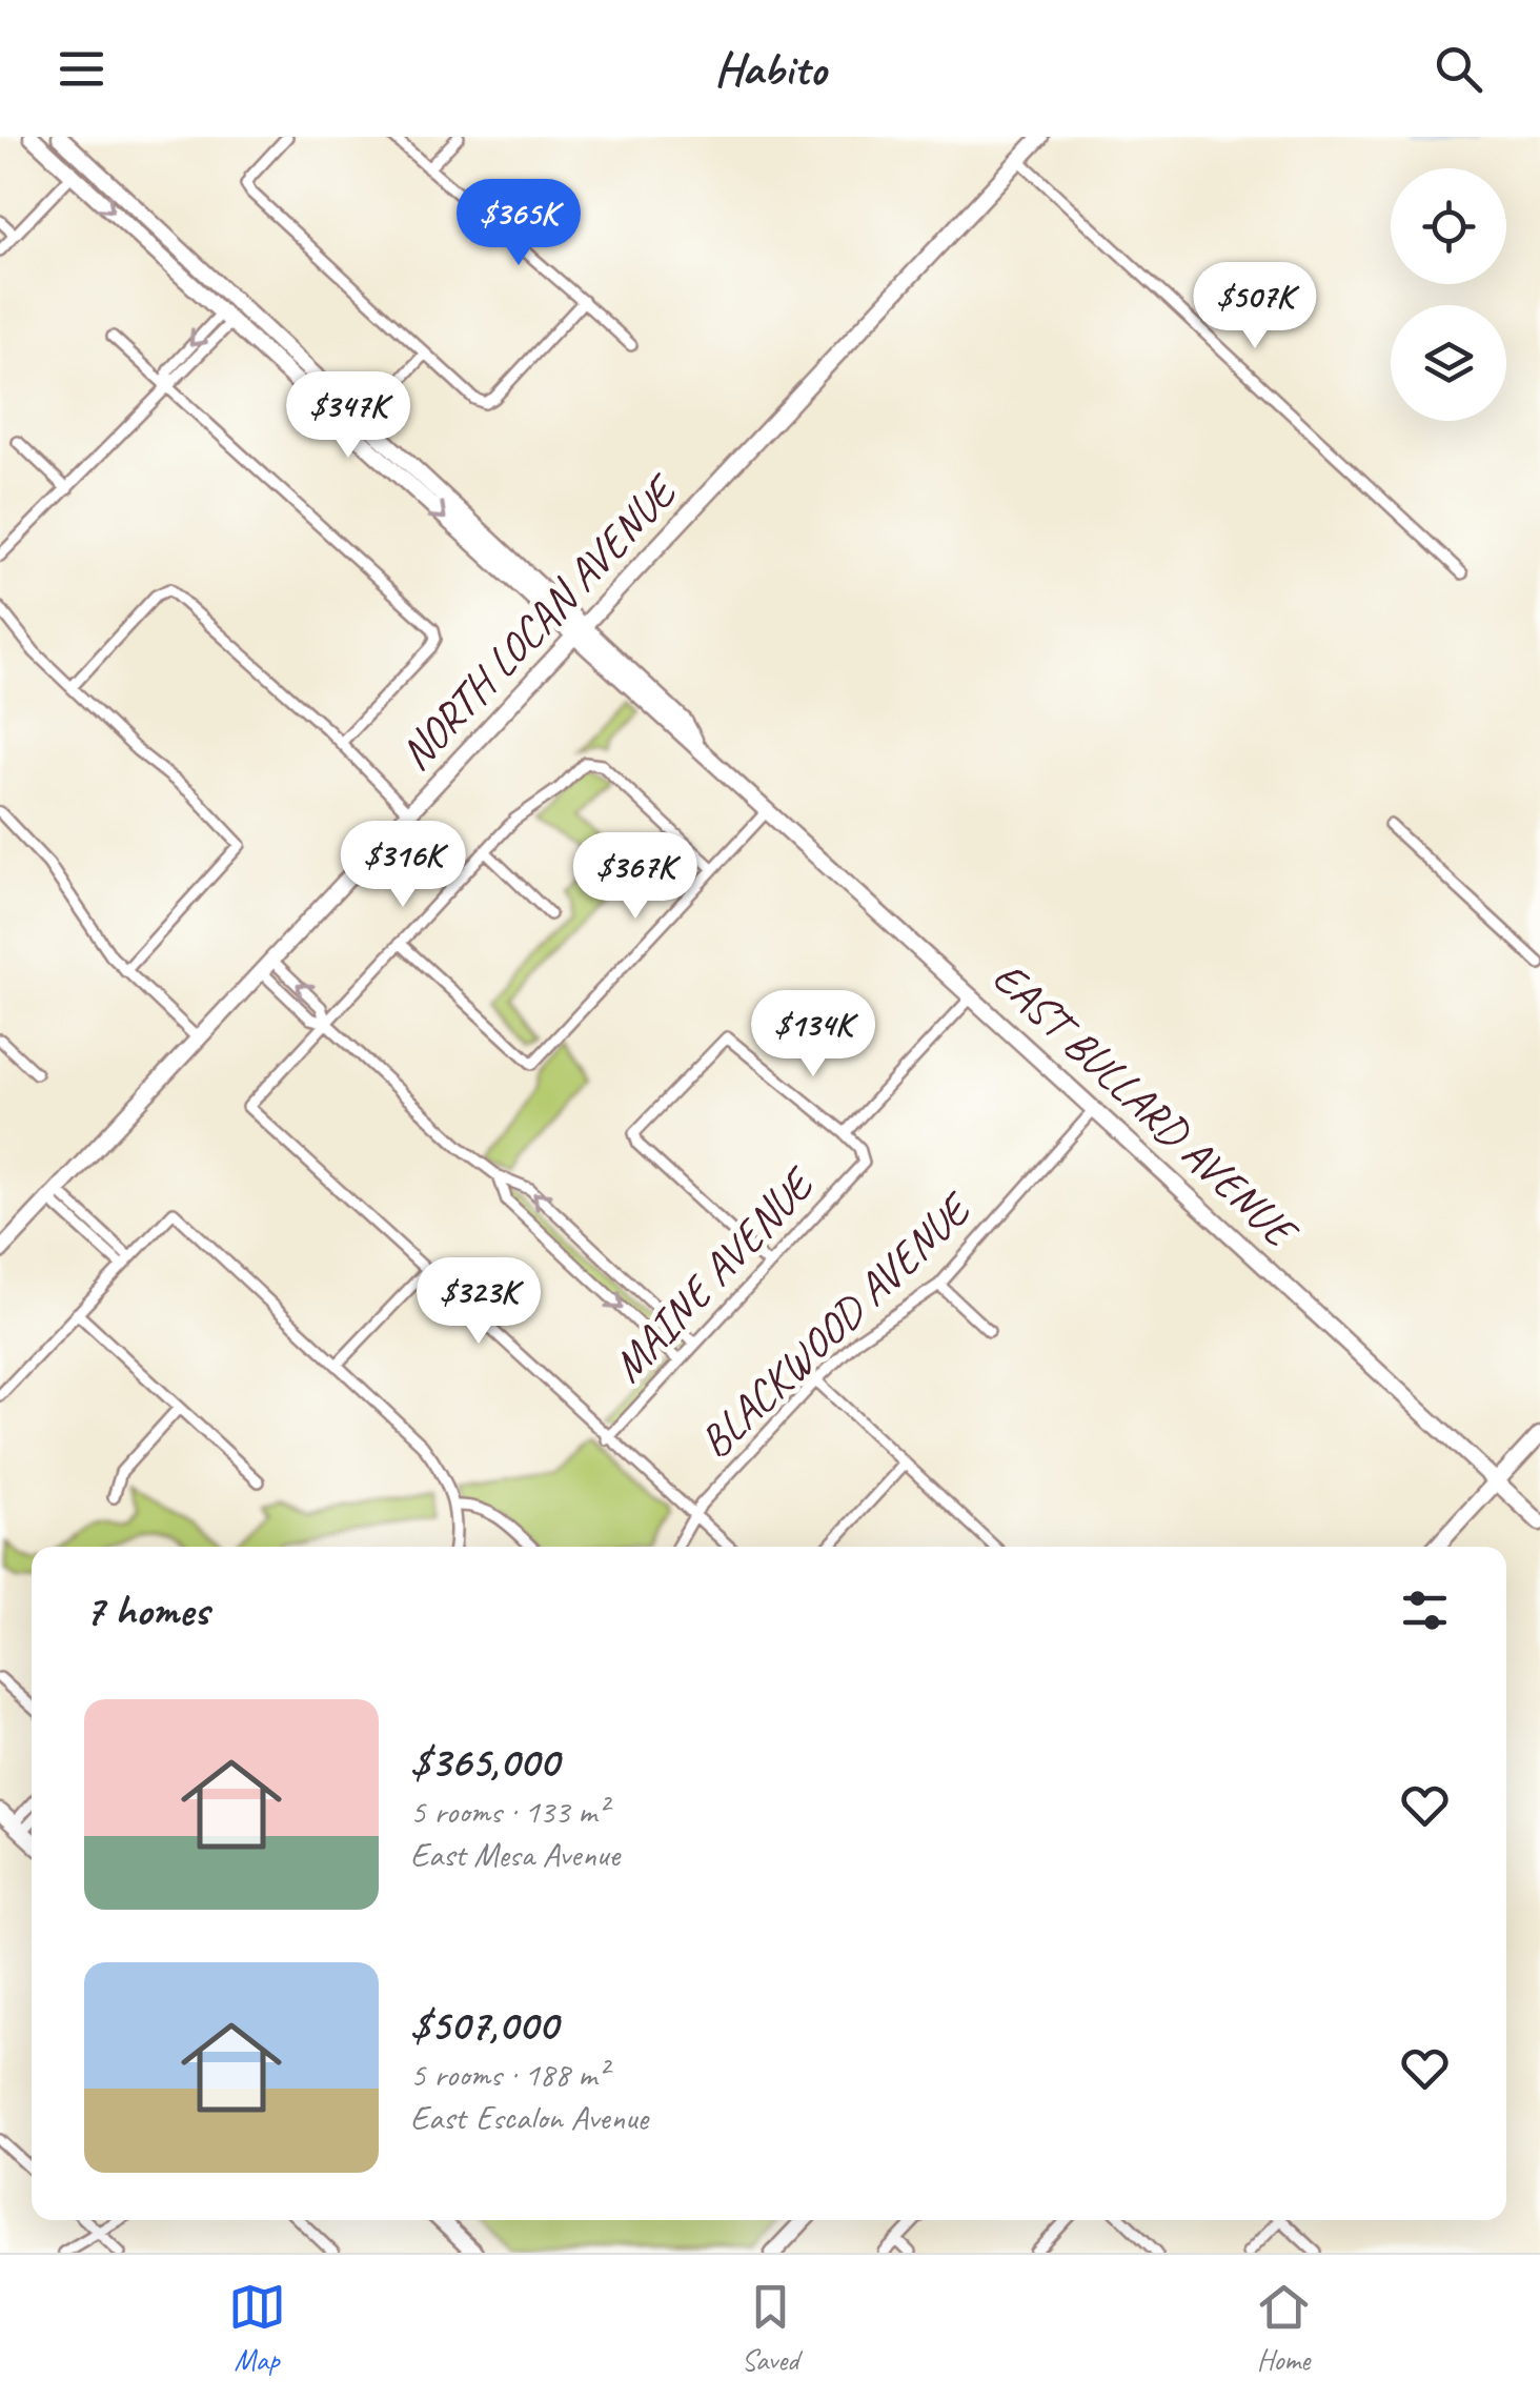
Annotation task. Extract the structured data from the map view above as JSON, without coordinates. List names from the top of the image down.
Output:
{
  "streets": {
    "main road": ["NORTH LOCAN AVENUE", "EAST BULLARD AVENUE"],
    "street": ["MAINE AVENUE", "BLACKWOOD AVENUE"]
  },
  "crossings": [
    ["NORTH LOCAN AVENUE", "EAST BULLARD AVENUE"],
    ["EAST BULLARD AVENUE", "MAINE AVENUE"],
    ["EAST BULLARD AVENUE", "BLACKWOOD AVENUE"]
  ],
  "page": {
    "header": "Habito",
    "price": [
      "$365K",
      "$507K",
      "$347K",
      "$316K",
      "$367K",
      "$134K",
      "$323K"
    ],
    "heading": "7 homes",
    "list": [
      {
        "name": "$365,000",
        "note": "5 rooms · 133 m² · East Mesa Avenue"
      },
      {
        "name": "$507,000",
        "note": "5 rooms · 188 m² · East Escalon Avenue"
      }
    ],
    "tabs": ["Map", "Saved", "Home"]
  }
}
